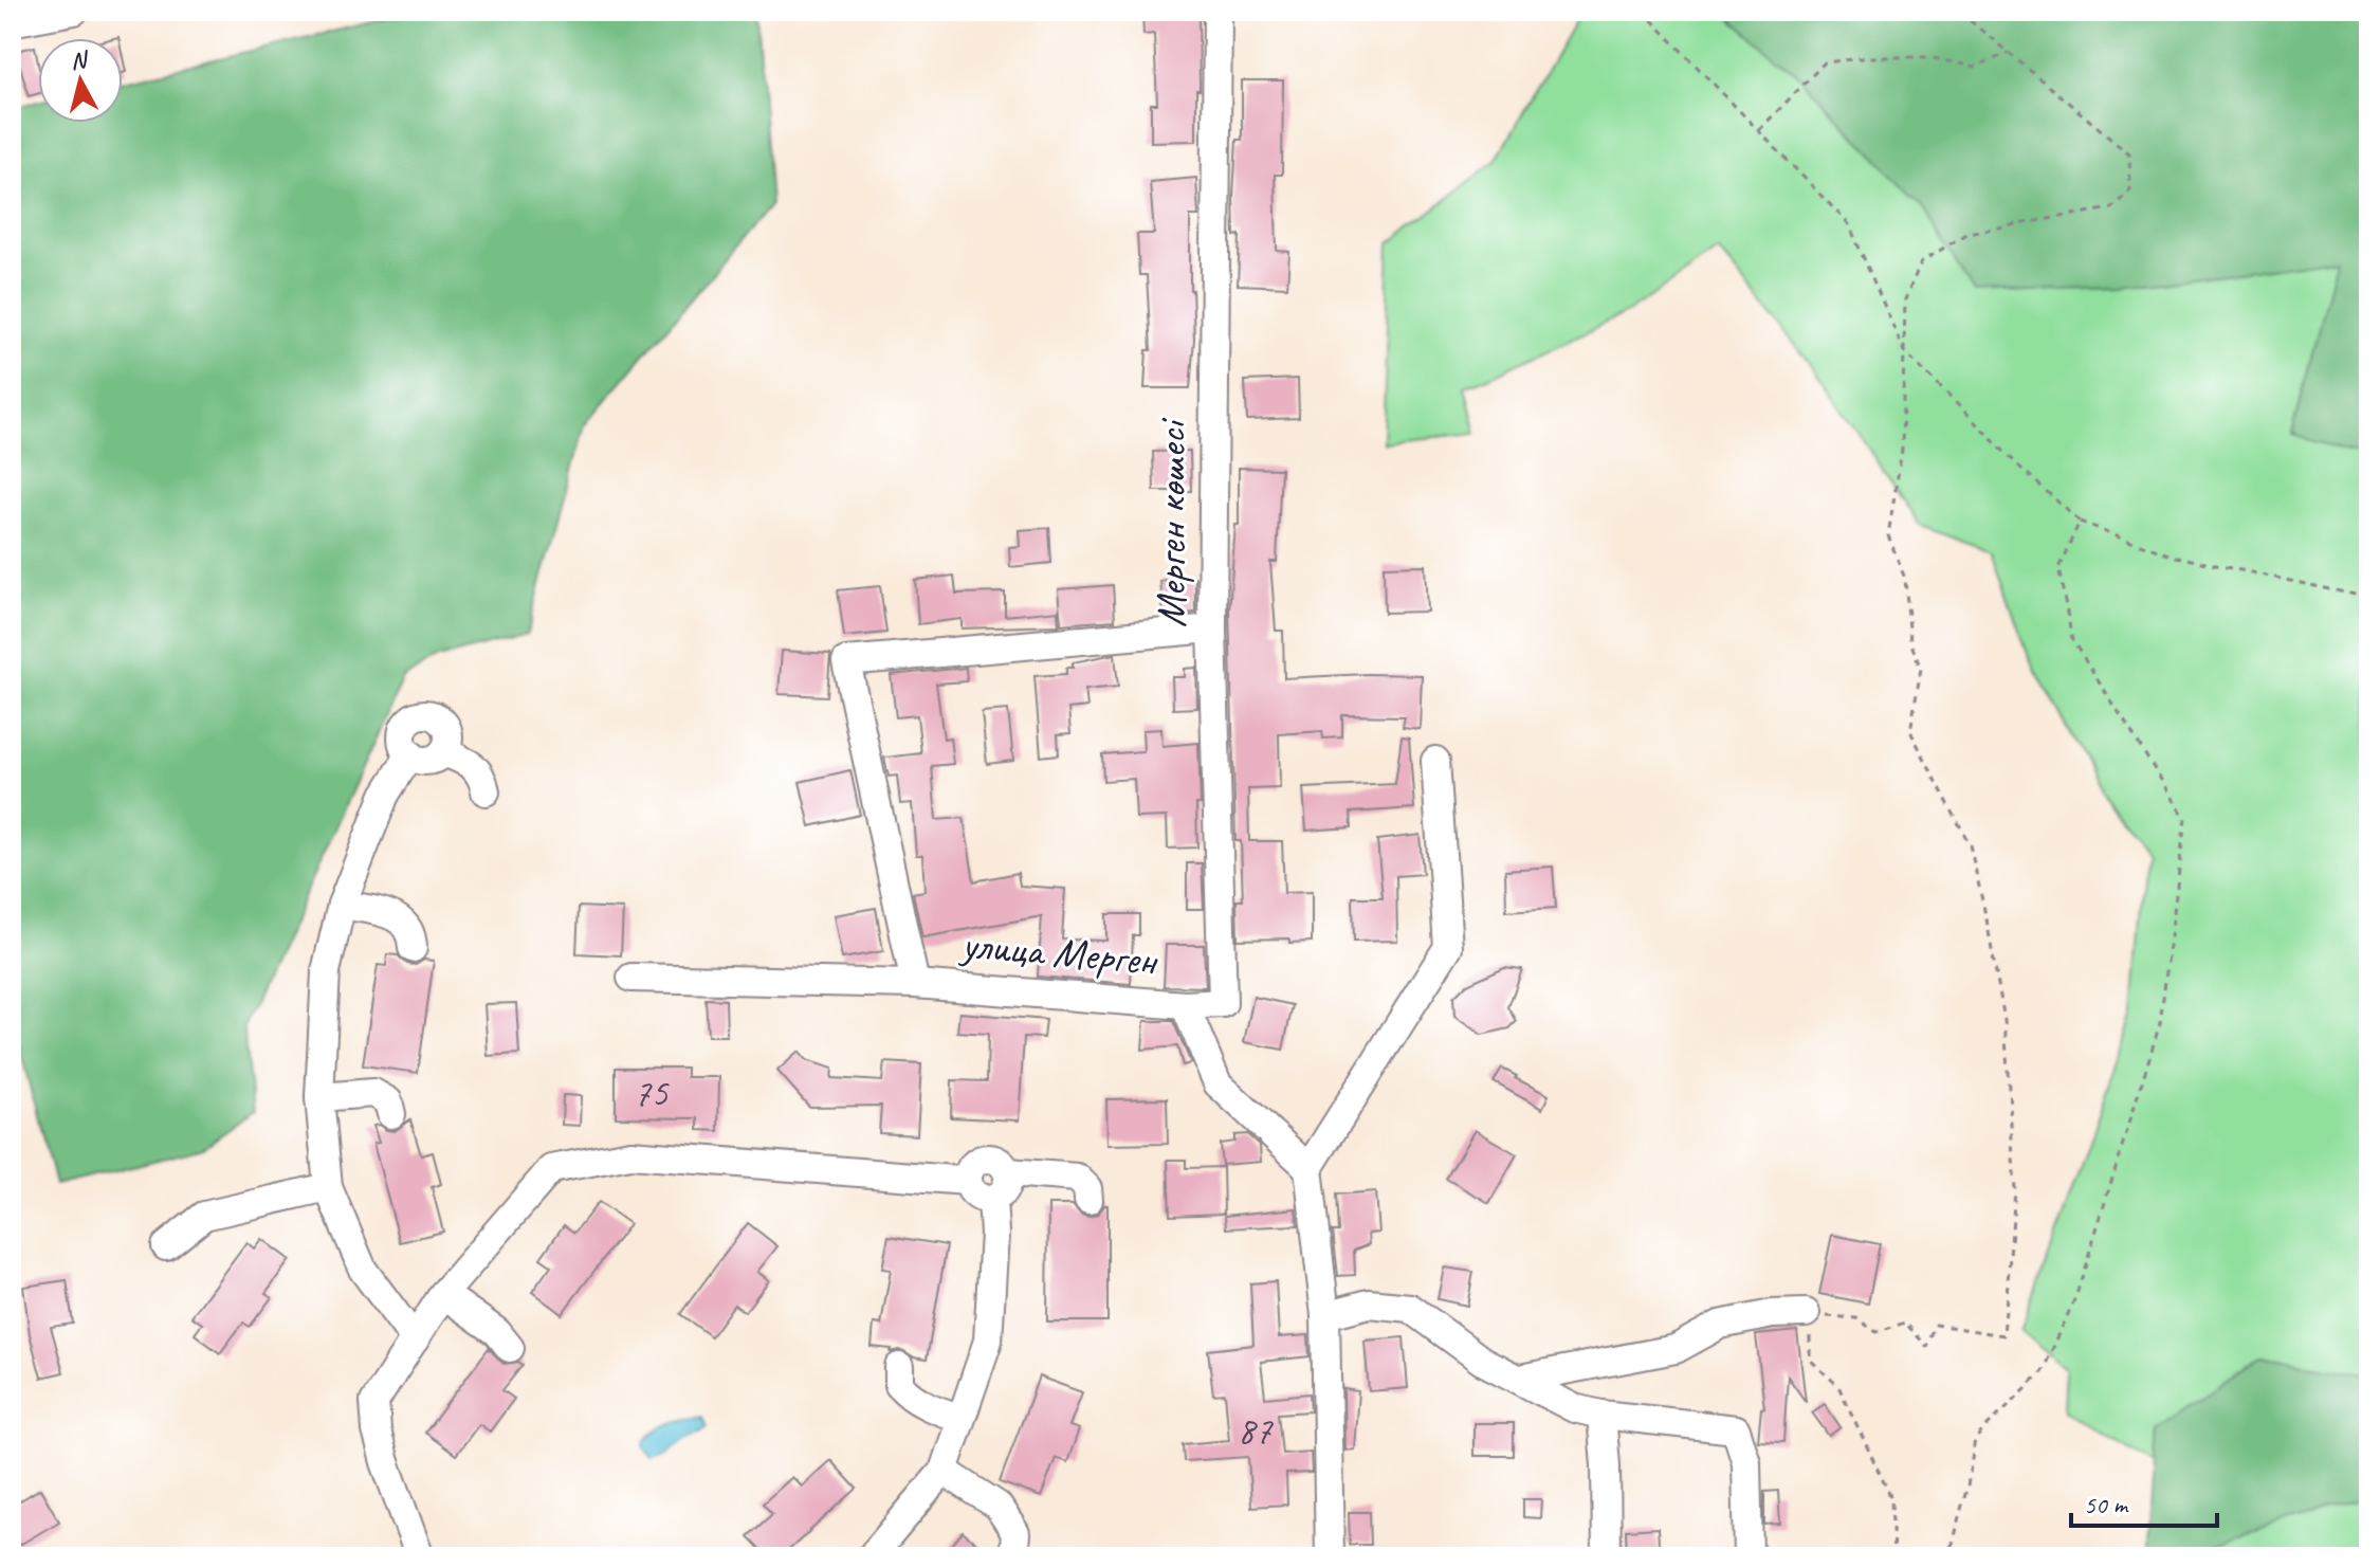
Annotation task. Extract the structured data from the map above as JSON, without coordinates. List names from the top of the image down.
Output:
{
  "streets": {
    "street": ["Мерген көшесі", "улица Мерген"]
  },
  "crossings": [
    ["Мерген көшесі", "улица Мерген"]
  ],
  "house_numbers": ["75", "87"],
  "scale_bar": "50 m",
  "north": "top"
}
